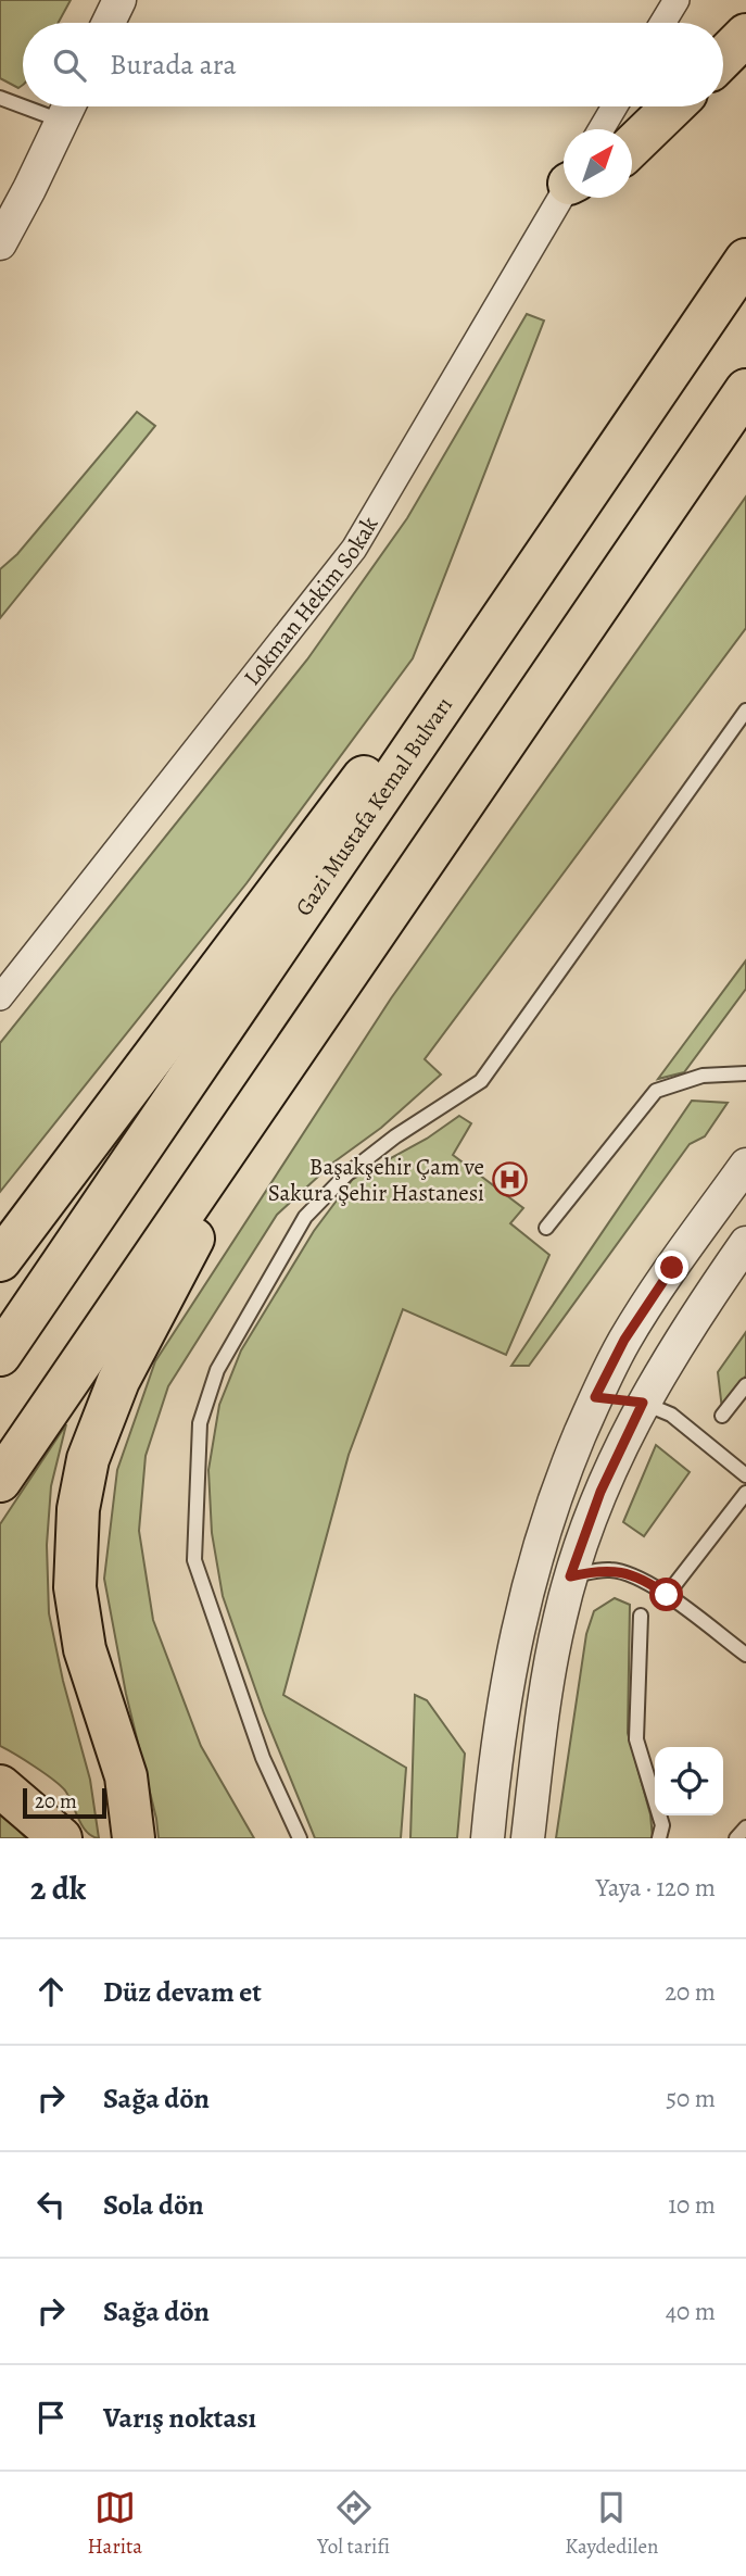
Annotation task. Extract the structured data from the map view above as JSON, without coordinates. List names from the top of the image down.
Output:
{
  "streets": {
    "highway": ["Gazi Mustafa Kemal Bulvarı"],
    "street": ["Lokman Hekim Sokak"]
  },
  "places": {
    "hospital": ["Başakşehir Çam ve Sakura Şehir Hastanesi"]
  },
  "scale_bar": "20 m",
  "north": "top right",
  "page": {
    "search": "Burada ara",
    "scale": "20 m",
    "heading": ["2 dk", "Yaya · 120 m"],
    "list": [
      ["Düz devam et", "20 m"],
      ["Sağa dön", "50 m"],
      ["Sola dön", "10 m"],
      ["Sağa dön", "40 m"],
      "Varış noktası"
    ],
    "nav": ["Harita", "Yol tarifi", "Kaydedilen"]
  }
}
